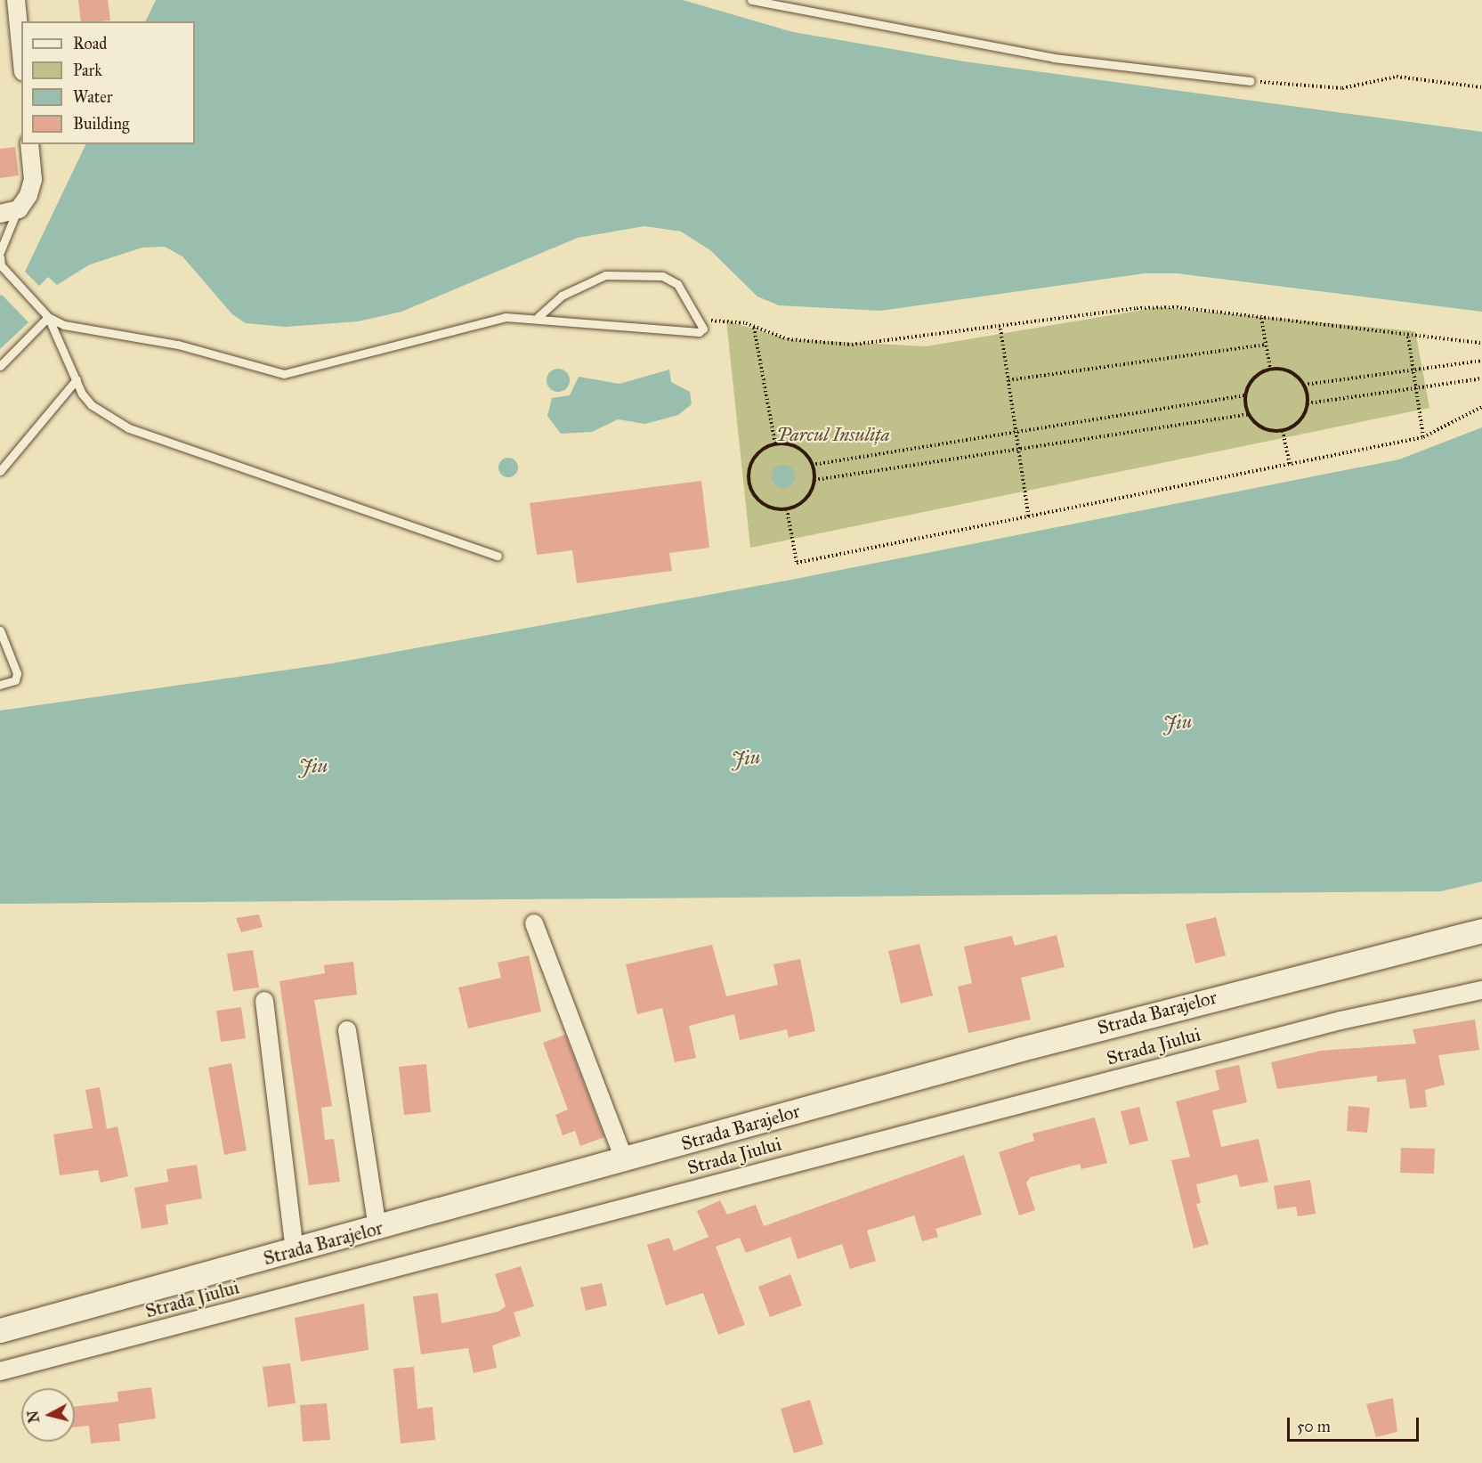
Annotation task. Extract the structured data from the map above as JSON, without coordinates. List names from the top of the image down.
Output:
{
  "streets": {
    "main road": ["Strada Barajelor"],
    "street": ["Strada Jiului"]
  },
  "water": ["Jiu"],
  "parks": ["Parcul Insulița"],
  "legend": [
    "Road",
    "Park",
    "Water",
    "Building"
  ],
  "scale_bar": "50 m",
  "north": "left"
}
